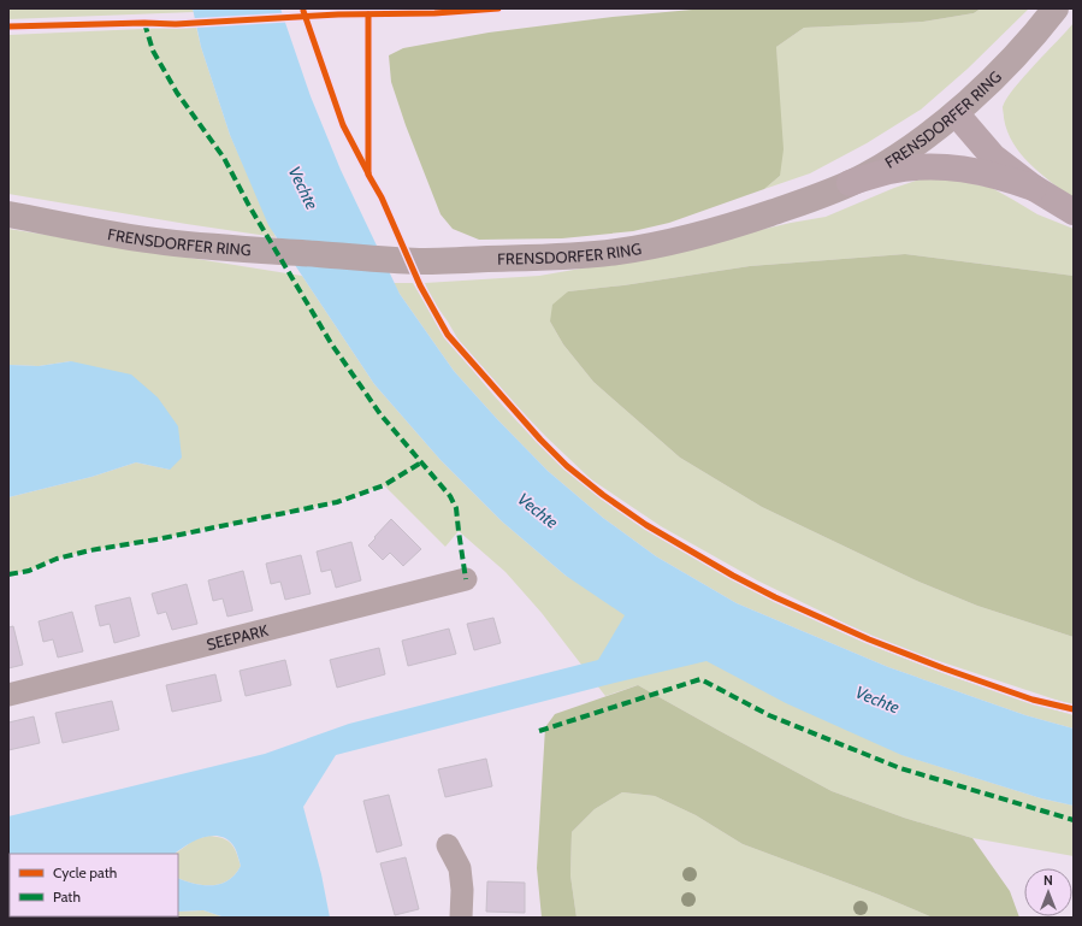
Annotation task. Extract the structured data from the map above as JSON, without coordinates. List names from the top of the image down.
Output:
{
  "streets": {
    "street": ["FRENSDORFER RING", "SEEPARK"]
  },
  "water": ["Vechte"],
  "legend": ["Cycle path", "Path"],
  "north": "top"
}
